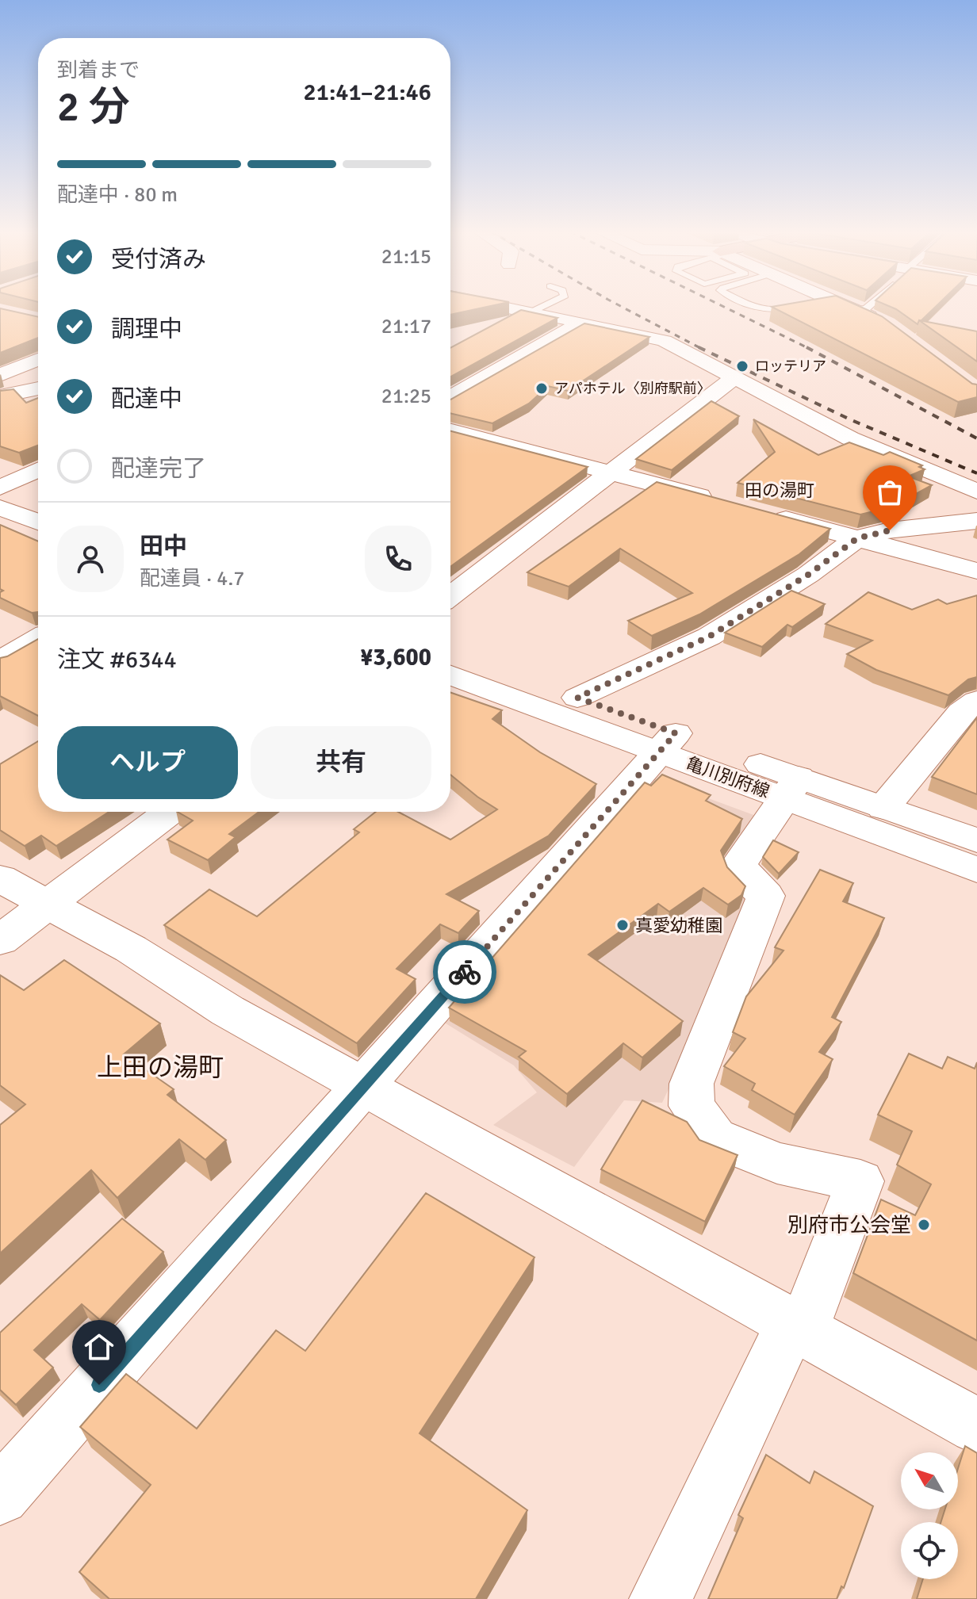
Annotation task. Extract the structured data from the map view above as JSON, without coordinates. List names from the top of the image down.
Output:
{
  "streets": {
    "street": ["亀川別府線"]
  },
  "districts": ["田の湯町", "上田の湯町"],
  "places": [
    "ロッテリア",
    "アパホテル〈別府駅前〉",
    "真愛幼稚園",
    "別府市公会堂"
  ],
  "north": "top left",
  "page": {
    "heading": ["2 分", "到着まで", "21:41–21:46"],
    "panel": [
      "田中",
      "配達員 · 4.7",
      "注文 #6344",
      "¥3,600"
    ],
    "bar": "配達中 · 80 m",
    "list": [
      ["受付済み", "21:15"],
      ["調理中", "21:17"],
      ["配達中", "21:25"],
      "配達完了"
    ],
    "buttons": ["ヘルプ", "共有"]
  }
}
